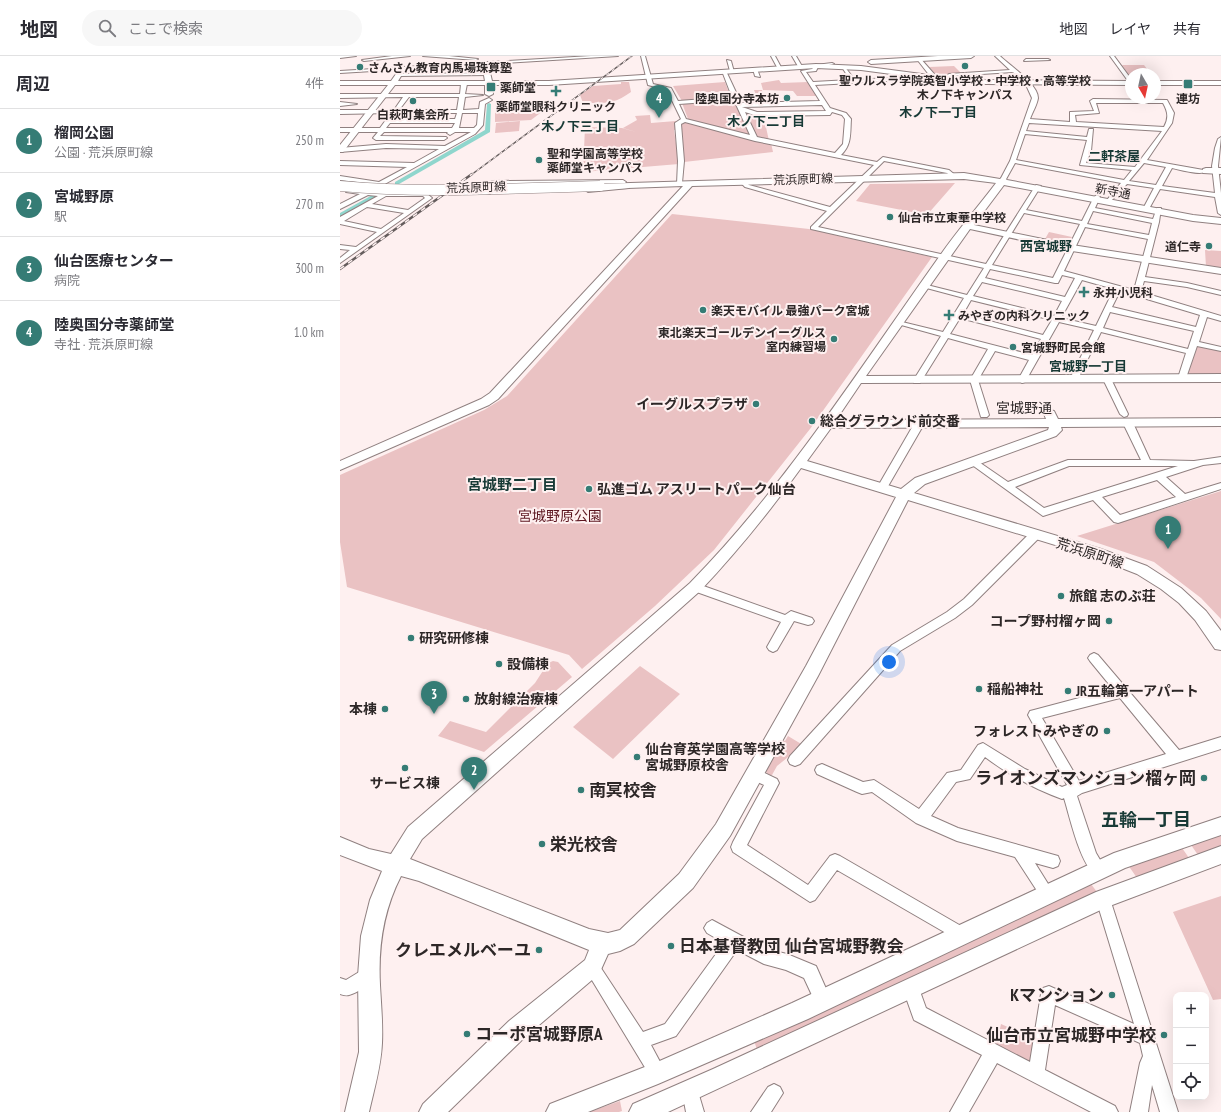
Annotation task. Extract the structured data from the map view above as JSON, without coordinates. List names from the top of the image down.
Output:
{
  "streets": {
    "street": ["荒浜原町線", "新寺通", "宮城野通"]
  },
  "crossings": [
    ["荒浜原町線", "新寺通"]
  ],
  "districts": [
    "木ノ下一丁目",
    "木ノ下二丁目",
    "木ノ下三丁目",
    "二軒茶屋",
    "西宮城野",
    "宮城野一丁目",
    "宮城野二丁目",
    "五輪一丁目"
  ],
  "parks": ["宮城野原公園"],
  "places": {
    "other": [
      "聖ウルスラ学院英智小学校・中学校・高等学校 木ノ下キャンパス",
      "さんさん教育内馬場珠算塾",
      "陸奥国分寺本坊",
      "白萩町集会所",
      "聖和学園高等学校 薬師堂キャンパス",
      "仙台市立東華中学校",
      "道仁寺",
      "楽天モバイル 最強パーク宮城",
      "東北楽天ゴールデンイーグルス 室内練習場",
      "宮城野町民会館",
      "イーグルスプラザ",
      "総合グラウンド前交番",
      "弘進ゴム アスリートパーク仙台",
      "旅館 志のぶ荘",
      "コープ野村榴ヶ岡",
      "研究研修棟",
      "設備棟",
      "稲船神社",
      "JR五輪第一アパート",
      "放射線治療棟",
      "本棟",
      "フォレストみやぎの",
      "仙台育英学園高等学校 宮城野原校舎",
      "サービス棟",
      "ライオンズマンション榴ヶ岡",
      "南冥校舎",
      "栄光校舎",
      "日本基督教団 仙台宮城野教会",
      "クレエメルベーユ",
      "Kマンション",
      "コーポ宮城野原A",
      "仙台市立宮城野中学校"
    ],
    "transit": ["連坊", "薬師堂"],
    "health": ["薬師堂眼科クリニック", "永井小児科", "みやぎの内科クリニック"]
  },
  "north": "bottom",
  "page": {
    "header": "地図",
    "search": "ここで検索",
    "nav": ["地図", "レイヤ", "共有"],
    "heading": ["周辺", "4件"],
    "pins": [
      "4",
      "1",
      "3",
      "2"
    ],
    "list": [
      {
        "mark": "1",
        "name": "榴岡公園",
        "note": "公園 · 荒浜原町線",
        "value": "250 m"
      },
      {
        "mark": "2",
        "name": "宮城野原",
        "note": "駅",
        "value": "270 m"
      },
      {
        "mark": "3",
        "name": "仙台医療センター",
        "note": "病院",
        "value": "300 m"
      },
      {
        "mark": "4",
        "name": "陸奥国分寺薬師堂",
        "note": "寺社 · 荒浜原町線",
        "value": "1.0 km"
      }
    ],
    "map_buttons": ["+", "−"]
  }
}
